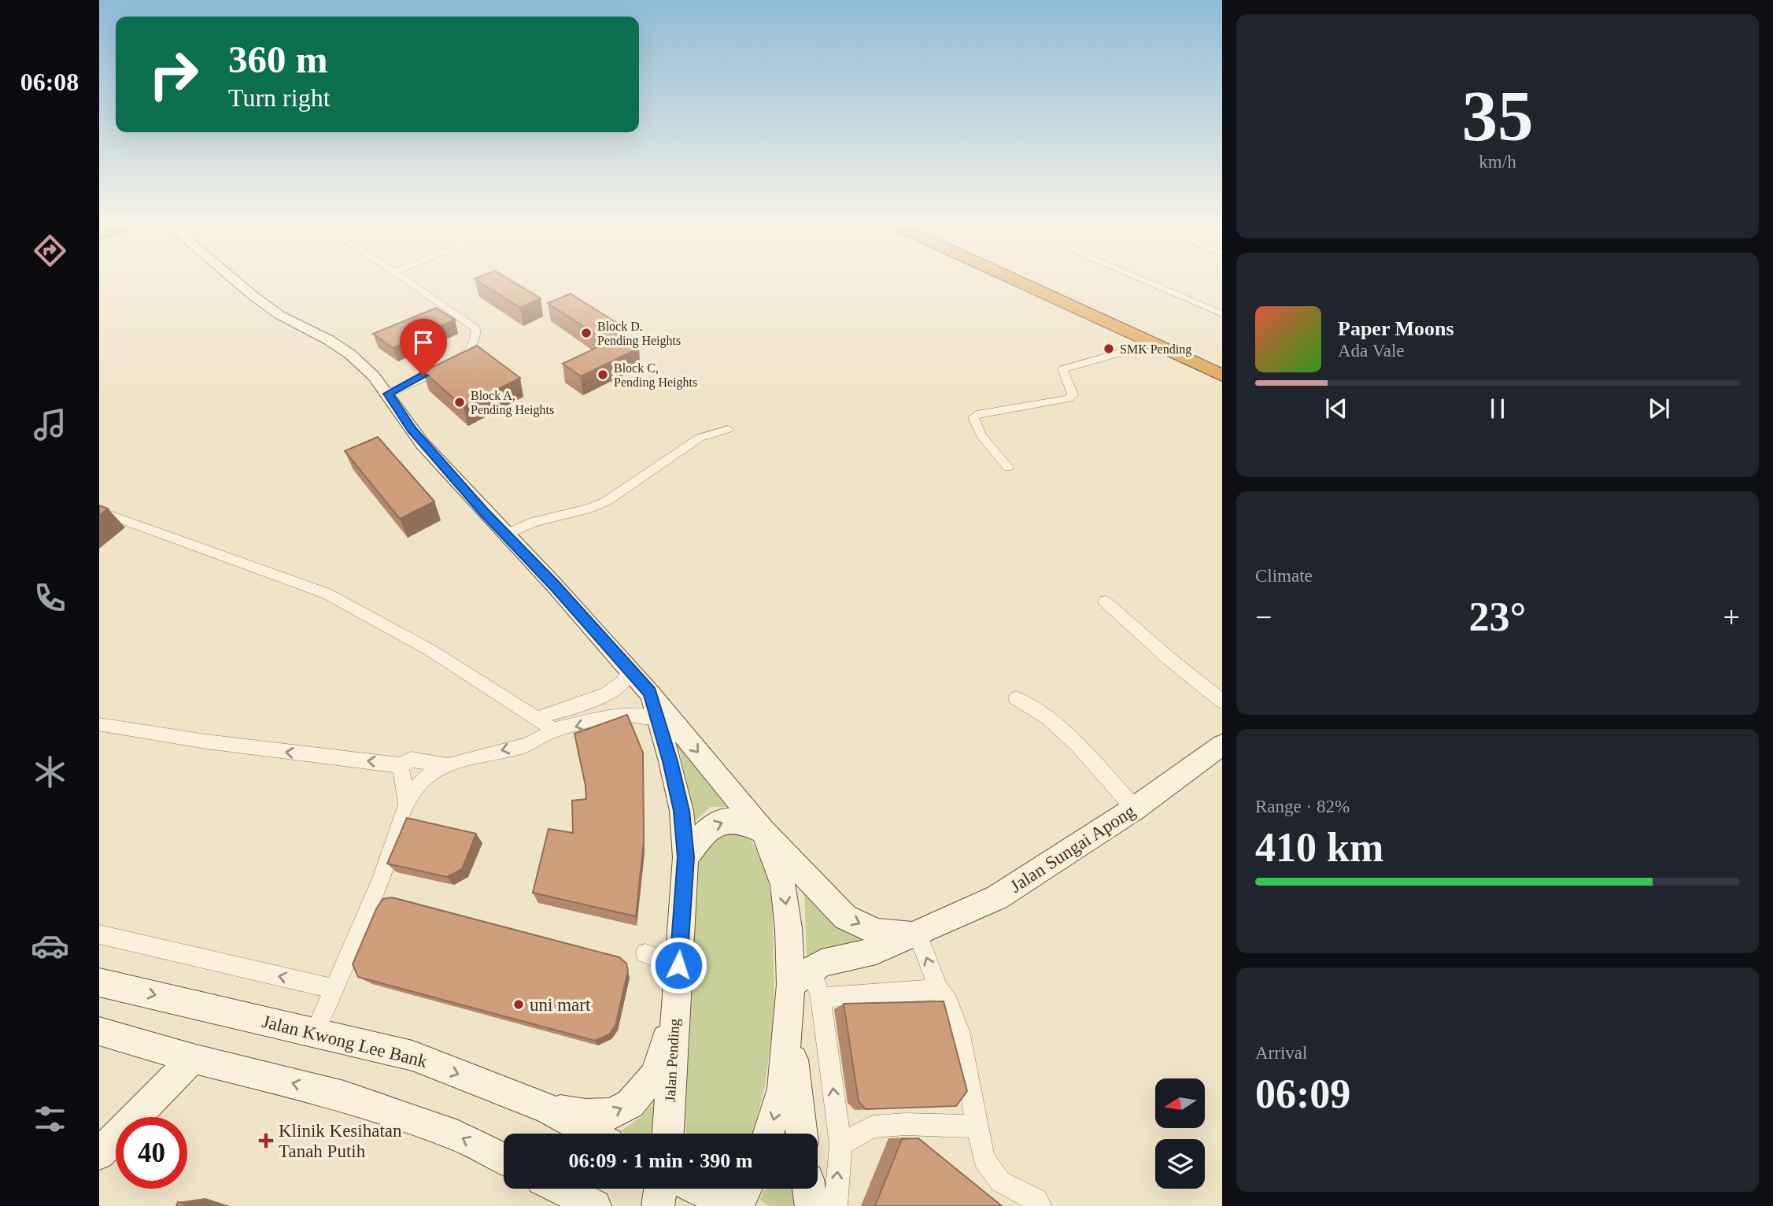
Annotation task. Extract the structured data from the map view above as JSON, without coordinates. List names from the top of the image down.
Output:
{
  "streets": {
    "street": ["Jalan Sungai Apong", "Jalan Kwong Lee Bank", "Jalan Pending"]
  },
  "places": {
    "other": [
      "Block D. Pending Heights",
      "SMK Pending",
      "Block C, Pending Heights",
      "Block A, Pending Heights",
      "uni mart"
    ],
    "health": ["Klinik Kesihatan Tanah Putih"]
  },
  "north": "left",
  "page": {
    "tabs": "06:08",
    "tile": [
      ["35", "km/h"],
      "Climate",
      ["Range · 82%", "410 km"],
      ["Arrival", "06:09"]
    ],
    "turn": ["360 m", "Turn right"],
    "song": ["Paper Moons", "Ada Vale"],
    "heat": ["−", "23°", "+"],
    "limit": "40",
    "trip": "06:09 · 1 min · 390 m"
  }
}
